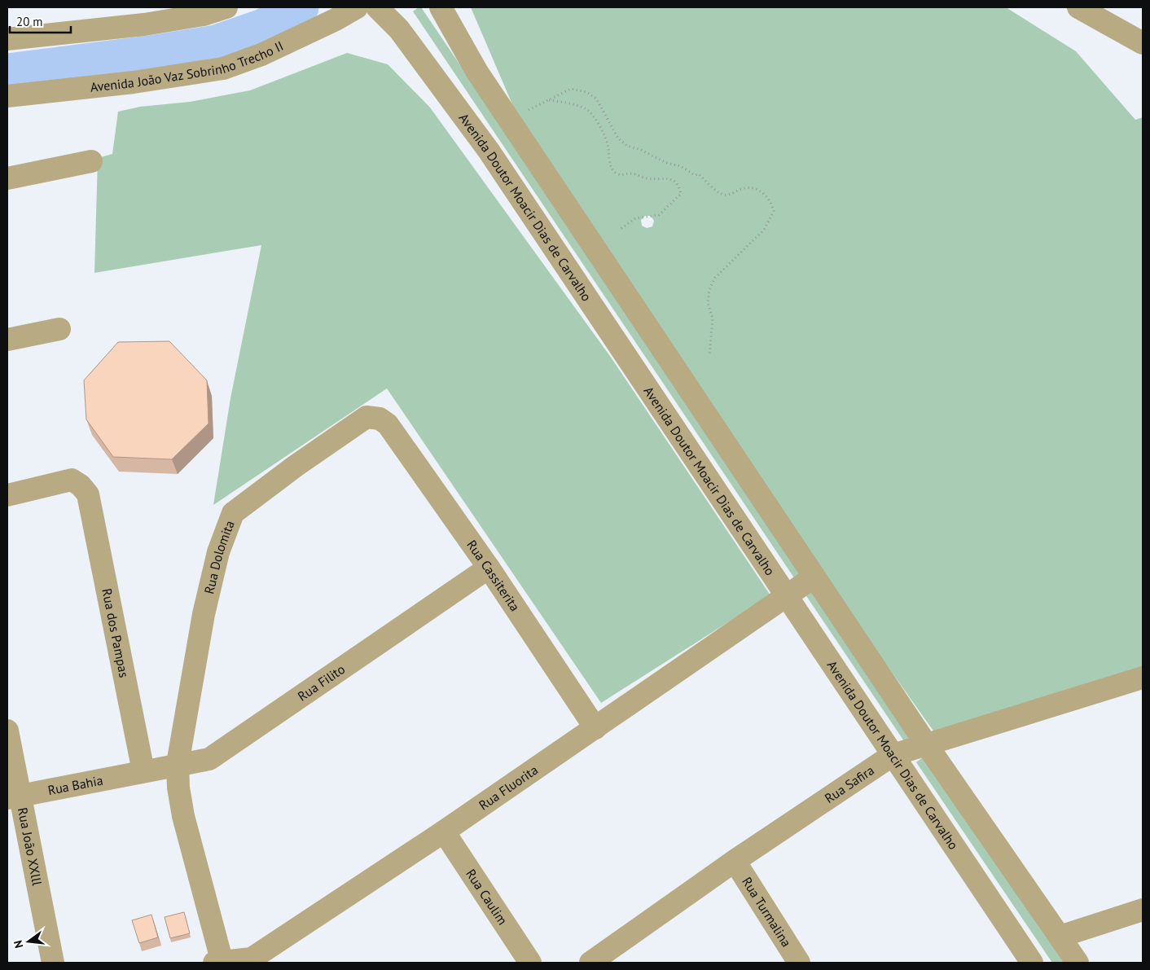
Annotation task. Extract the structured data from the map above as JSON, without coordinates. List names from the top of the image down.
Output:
{
  "streets": {
    "street": [
      "Avenida João Vaz Sobrinho Trecho II",
      "Avenida Doutor Moacir Dias de Carvalho",
      "Rua Dolomita",
      "Rua Cassiterita",
      "Rua dos Pampas",
      "Rua Filito",
      "Rua Bahia",
      "Rua Safira",
      "Rua Fluorita",
      "Rua João XXlll",
      "Rua Caulim",
      "Rua Turmalina"
    ]
  },
  "crossings": [
    ["Avenida Doutor Moacir Dias de Carvalho", "Rua Safira"],
    ["Avenida Doutor Moacir Dias de Carvalho", "Rua Fluorita"],
    ["Rua Dolomita", "Rua Cassiterita"],
    ["Rua Dolomita", "Rua Filito"],
    ["Rua Cassiterita", "Rua Filito"],
    ["Rua Cassiterita", "Rua Fluorita"],
    ["Rua dos Pampas", "Rua Filito"],
    ["Rua dos Pampas", "Rua Bahia"],
    ["Rua Filito", "Rua Bahia"],
    ["Rua Bahia", "Rua João XXlll"],
    ["Rua Safira", "Rua Turmalina"],
    ["Rua Fluorita", "Rua Caulim"]
  ],
  "scale_bar": "20 m",
  "north": "left"
}
